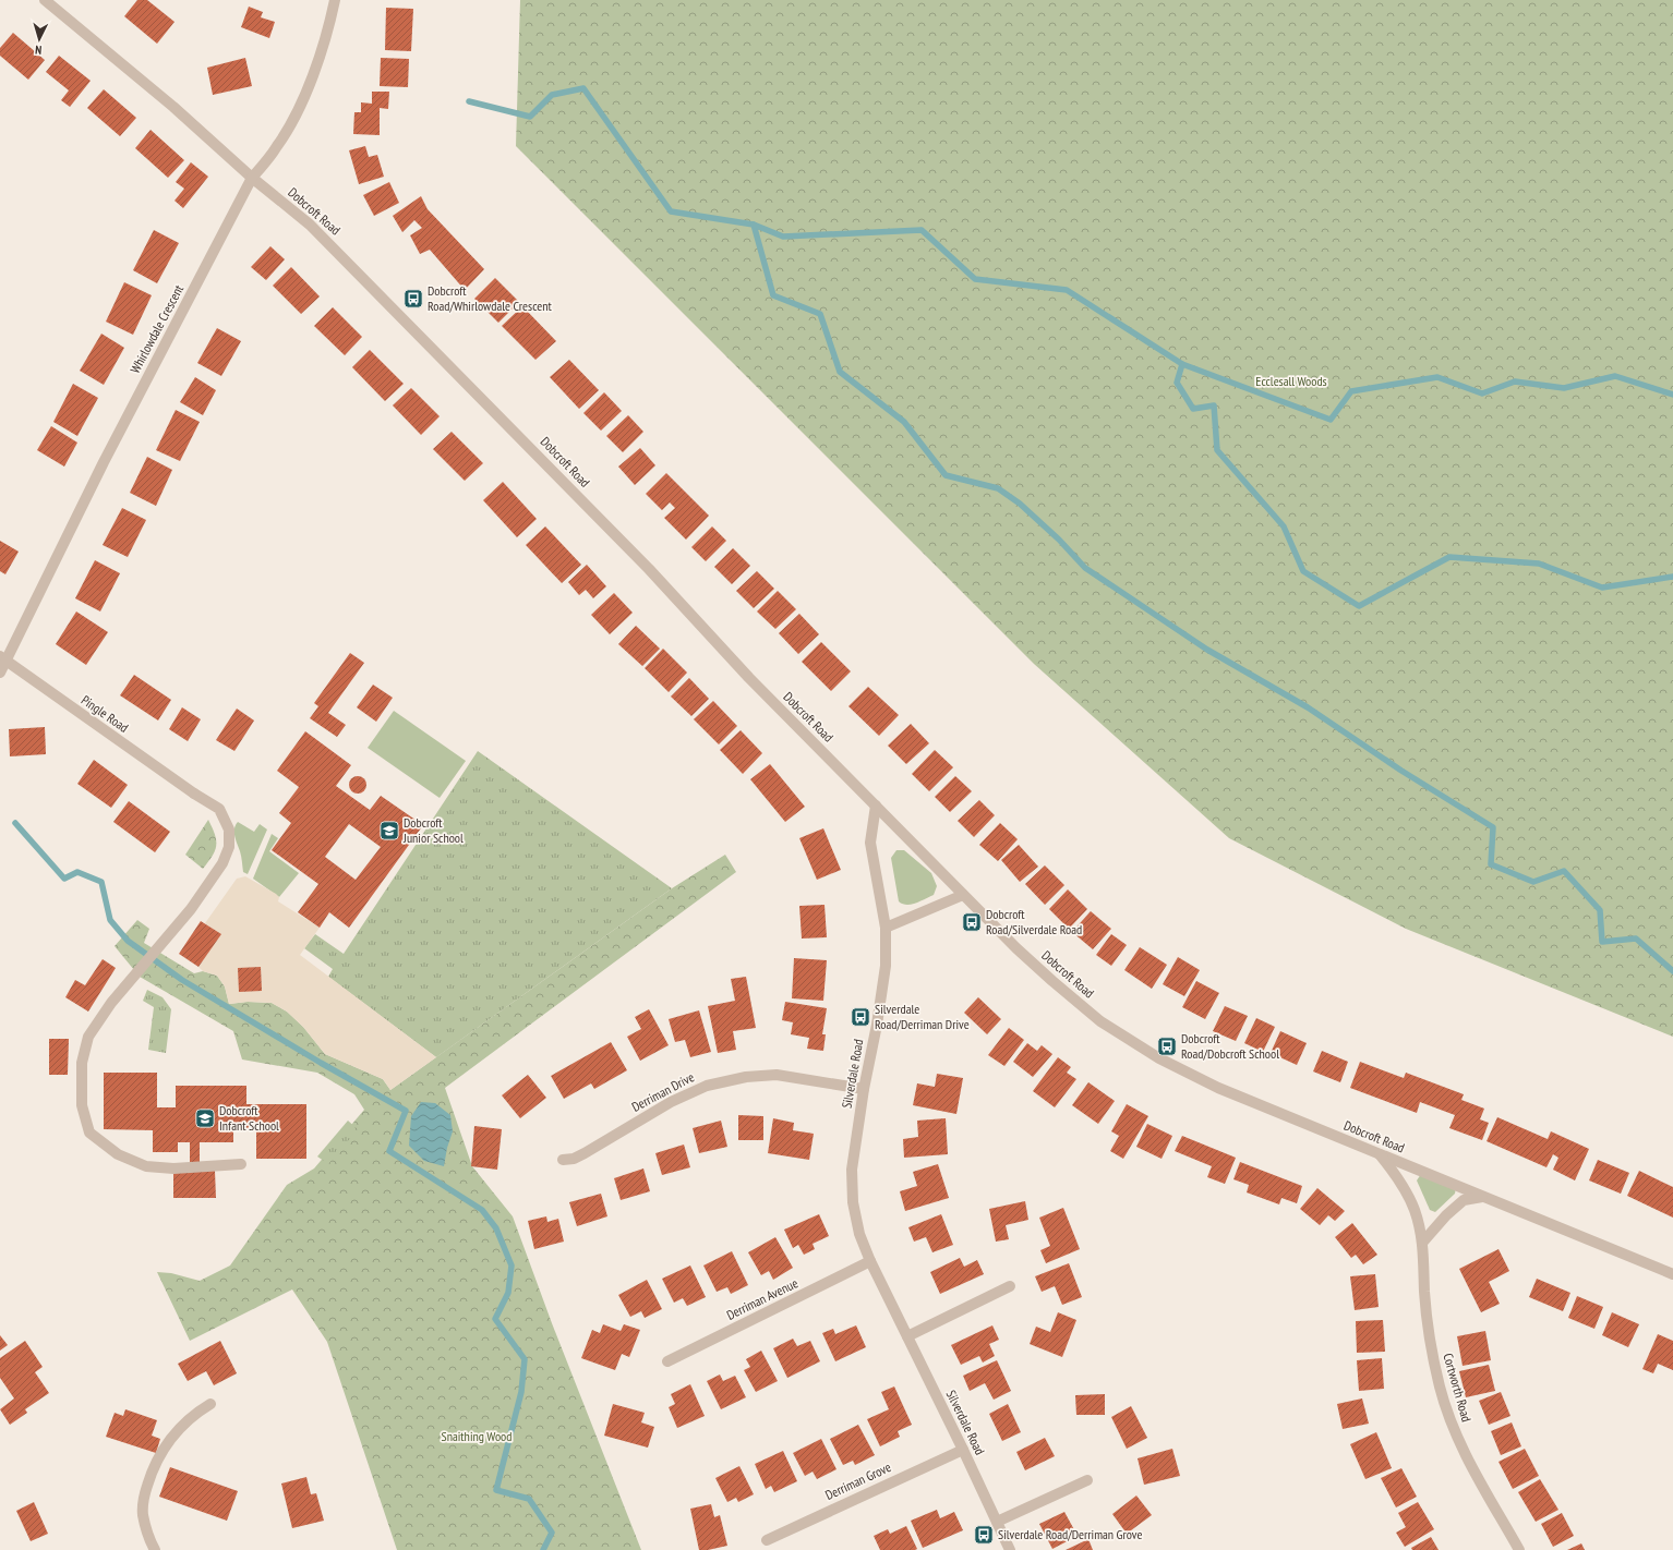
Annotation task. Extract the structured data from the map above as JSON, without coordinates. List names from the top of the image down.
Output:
{
  "streets": {
    "street": [
      "Dobcroft Road",
      "Whirlowdale Crescent",
      "Pingle Road",
      "Silverdale Road",
      "Derriman Drive",
      "Derriman Avenue",
      "Cortworth Road",
      "Derriman Grove"
    ]
  },
  "crossings": [
    ["Dobcroft Road", "Whirlowdale Crescent"],
    ["Dobcroft Road", "Silverdale Road"],
    ["Dobcroft Road", "Cortworth Road"],
    ["Whirlowdale Crescent", "Pingle Road"],
    ["Silverdale Road", "Derriman Drive"],
    ["Silverdale Road", "Derriman Avenue"],
    ["Silverdale Road", "Derriman Grove"]
  ],
  "parks": ["Ecclesall Woods", "Snaithing Wood"],
  "places": {
    "bus stop": [
      "Dobcroft Road/Whirlowdale Crescent",
      "Dobcroft Road/Silverdale Road",
      "Silverdale Road/Derriman Drive",
      "Dobcroft Road/Dobcroft School",
      "Silverdale Road/Derriman Grove"
    ],
    "school or university": ["Dobcroft Junior School", "Dobcroft Infant School"]
  },
  "north": "bottom"
}
